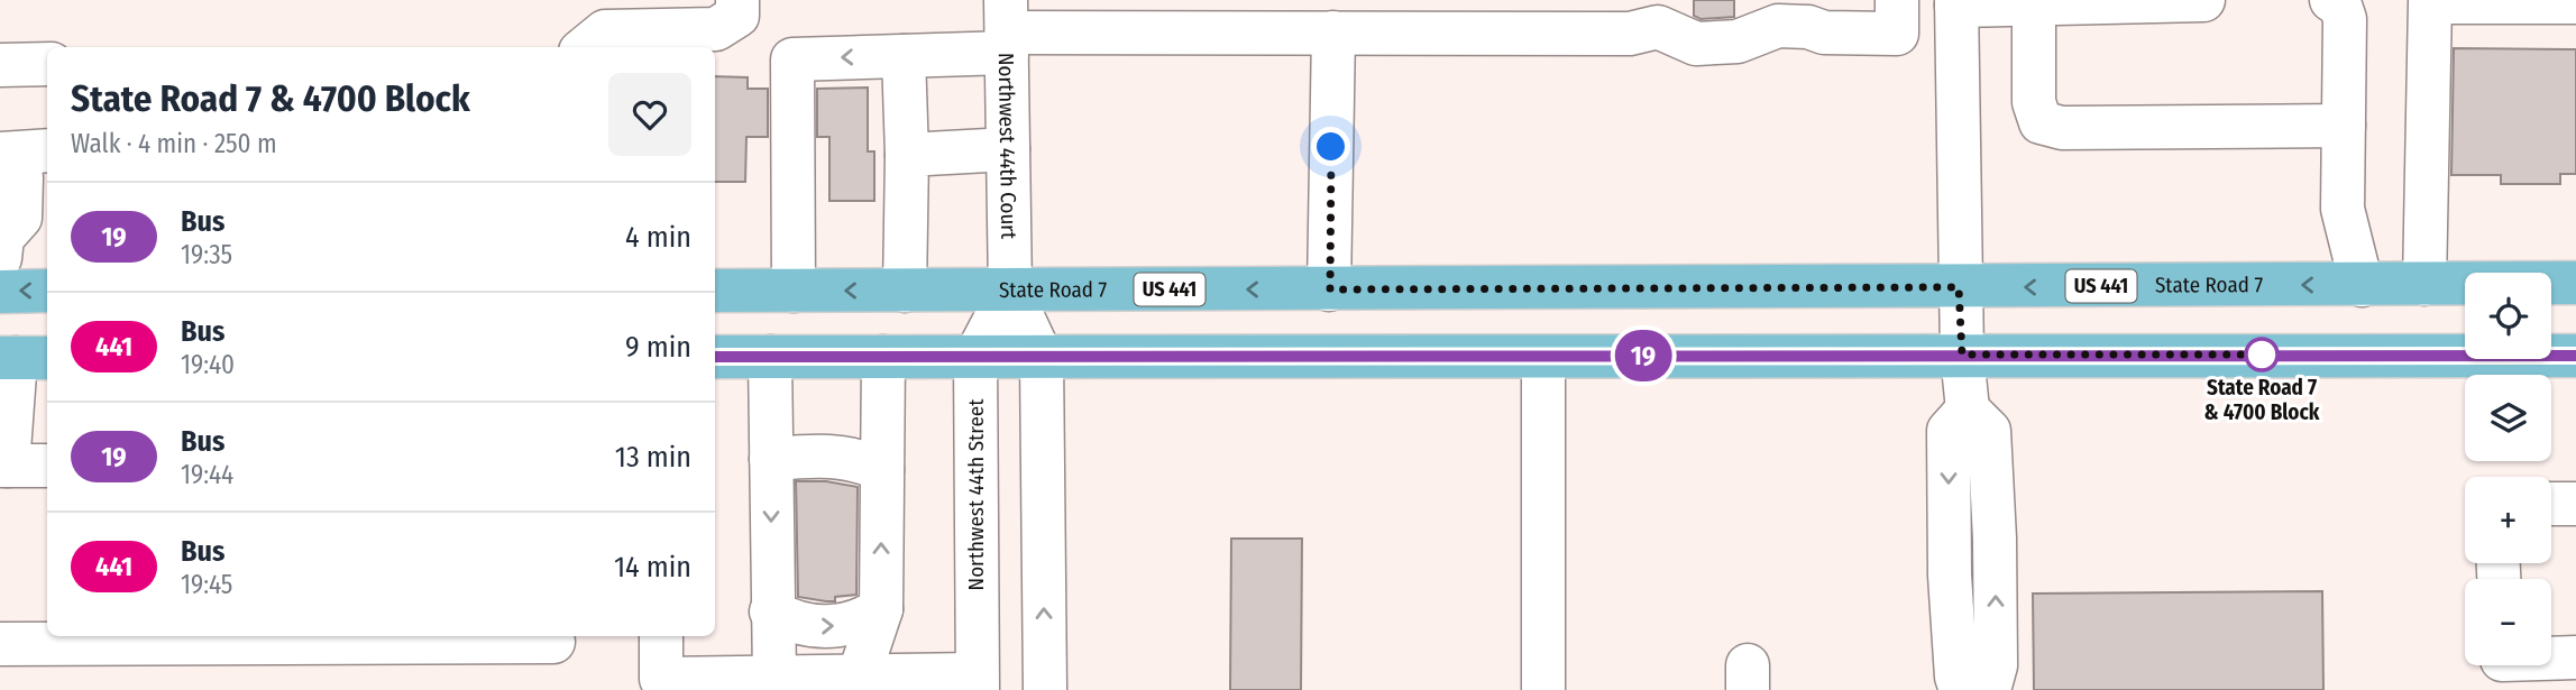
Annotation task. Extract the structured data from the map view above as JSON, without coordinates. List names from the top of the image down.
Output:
{
  "streets": {
    "main road": ["State Road 7", "US 441"],
    "street": ["Northwest 44th Court", "Northwest 44th Street"]
  },
  "crossings": [
    ["Northwest 44th Court", "State Road 7"],
    ["Northwest 44th Court", "Northwest 44th Street"],
    ["State Road 7", "Northwest 44th Street"]
  ],
  "places": ["State Road 7 & 4700 Block"],
  "lines": ["bus line 19"],
  "page": {
    "on_map": "19",
    "heading": ["State Road 7 & 4700 Block", "Walk · 4 min · 250 m"],
    "list": [
      {
        "mark": "19",
        "name": "Bus",
        "note": "19:35",
        "value": "4 min"
      },
      {
        "mark": "441",
        "name": "Bus",
        "note": "19:40",
        "value": "9 min"
      },
      {
        "mark": "19",
        "name": "Bus",
        "note": "19:44",
        "value": "13 min"
      },
      {
        "mark": "441",
        "name": "Bus",
        "note": "19:45",
        "value": "14 min"
      }
    ],
    "map_buttons": ["+", "−"]
  }
}
